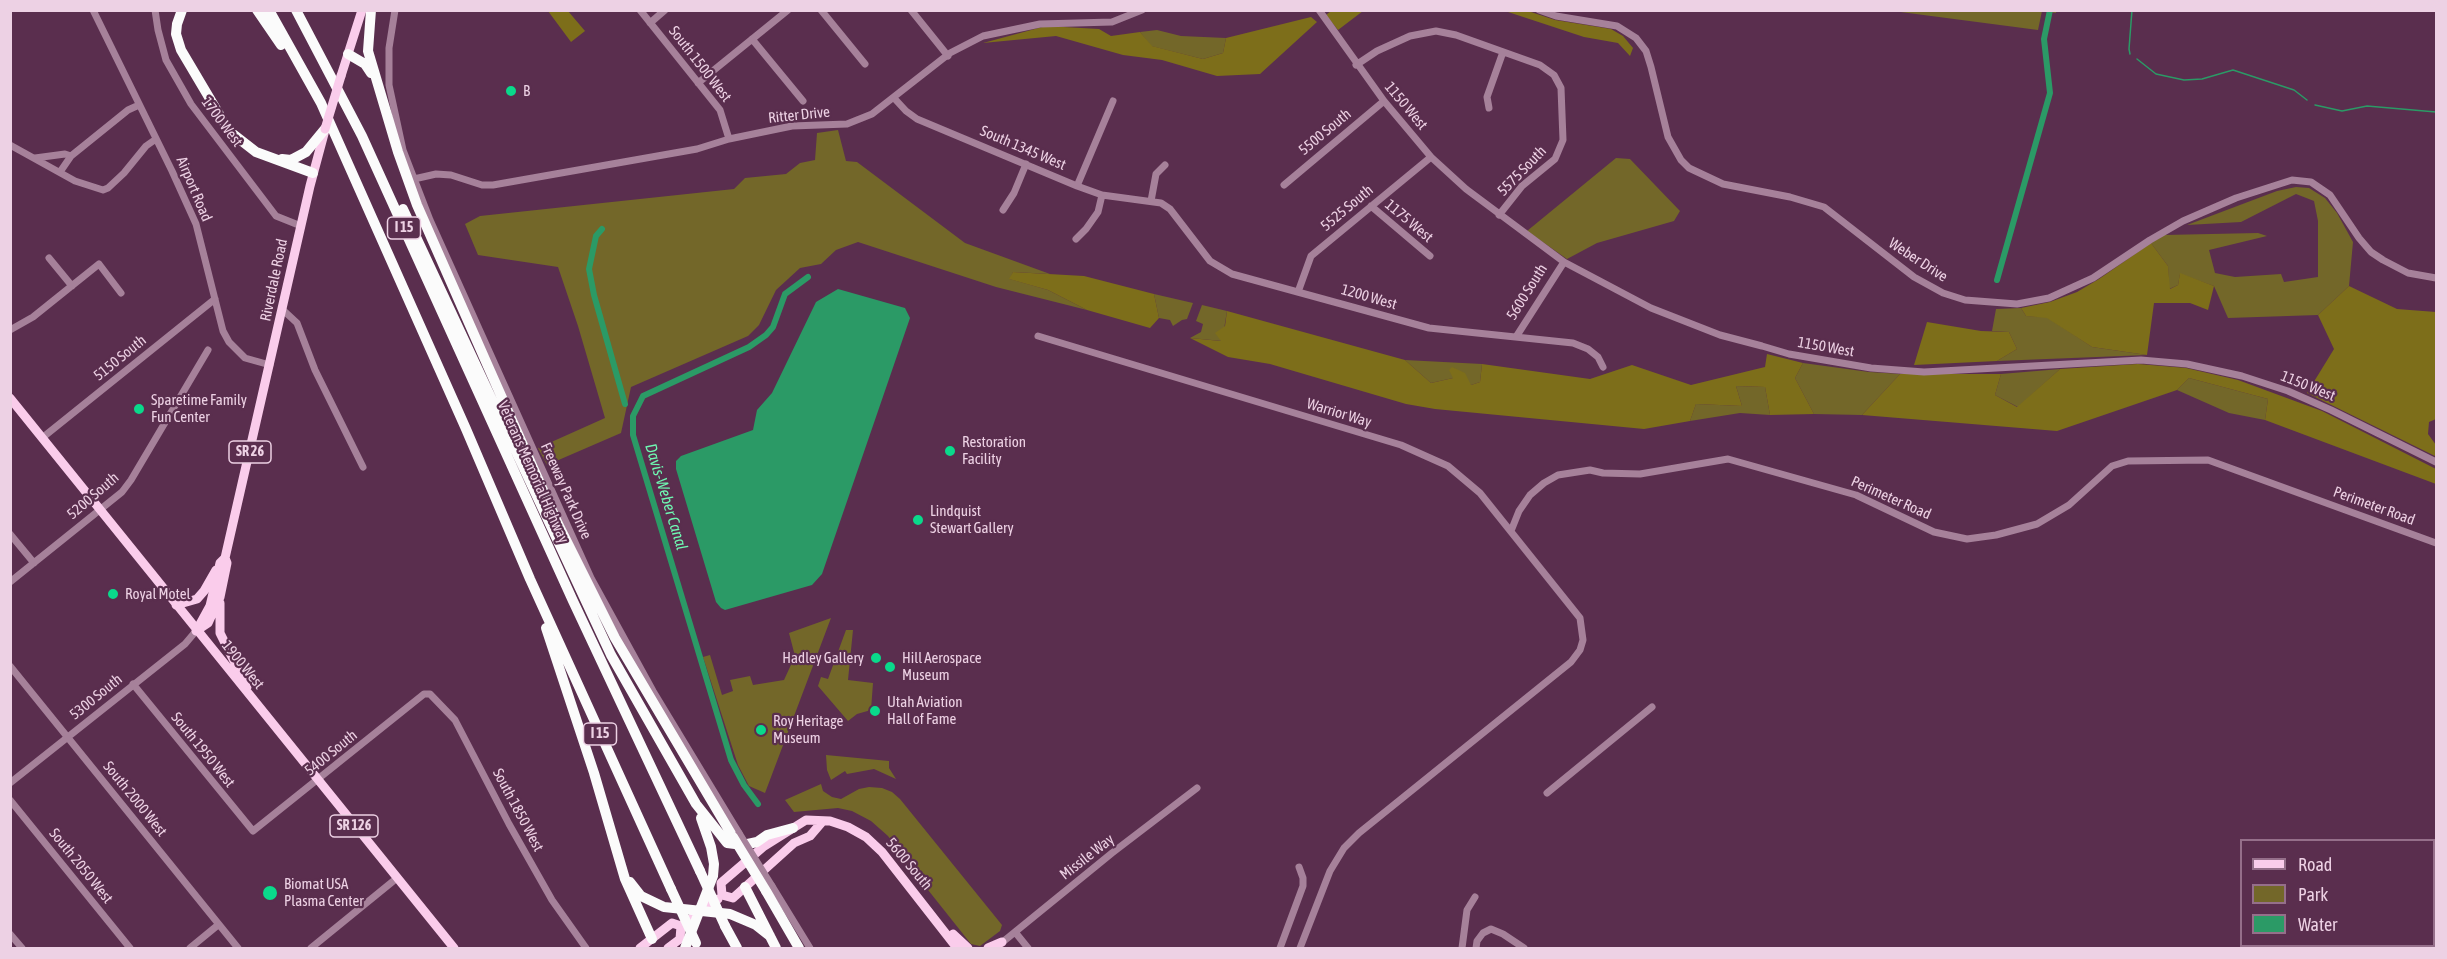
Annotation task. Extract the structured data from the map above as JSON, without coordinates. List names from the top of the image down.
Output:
{
  "streets": {
    "highway": ["I 15", "Veterans Memorial Highway"],
    "main road": [
      "Riverdale Road",
      "5600 South",
      "SR 26",
      "1900 West",
      "SR 126"
    ],
    "street": [
      "South 1500 West",
      "1150 West",
      "Ritter Drive",
      "1700 West",
      "5500 South",
      "South 1345 West",
      "5575 South",
      "Airport Road",
      "5525 South",
      "1175 West",
      "Weber Drive",
      "1200 West",
      "5150 South",
      "Warrior Way",
      "Freeway Park Drive",
      "5200 South",
      "Perimeter Road",
      "5300 South",
      "South 1950 West",
      "5400 South",
      "South 2000 West",
      "South 1850 West",
      "Missile Way",
      "South 2050 West"
    ]
  },
  "crossings": [
    ["South 1500 West", "Ritter Drive"],
    ["1150 West", "5500 South"],
    ["1150 West", "5575 South"],
    ["1150 West", "5525 South"],
    ["1150 West", "5600 South"],
    ["Ritter Drive", "South 1345 West"],
    ["Ritter Drive", "Freeway Park Drive"],
    ["1700 West", "Riverdale Road"],
    ["South 1345 West", "1200 West"],
    ["Airport Road", "Riverdale Road"],
    ["Airport Road", "5150 South"],
    ["5525 South", "1175 West"],
    ["5525 South", "1200 West"],
    ["Riverdale Road", "1900 West"],
    ["Riverdale Road", "5300 South"],
    ["5600 South", "1200 West"],
    ["5150 South", "1900 West"],
    ["Warrior Way", "Perimeter Road"],
    ["5200 South", "1900 West"],
    ["1900 West", "5300 South"],
    ["1900 West", "5400 South"],
    ["5300 South", "South 1950 West"],
    ["5300 South", "South 2000 West"],
    ["South 1950 West", "5400 South"],
    ["5400 South", "South 1850 West"]
  ],
  "water": ["Davis-Weber Canal"],
  "places": [
    "B",
    "Sparetime Family Fun Center",
    "Restoration Facility",
    "Lindquist Stewart Gallery",
    "Royal Motel",
    "Hadley Gallery",
    "Hill Aerospace Museum",
    "Utah Aviation Hall of Fame",
    "Roy Heritage Museum",
    "Biomat USA Plasma Center"
  ],
  "legend": ["Road", "Park", "Water"]
}
